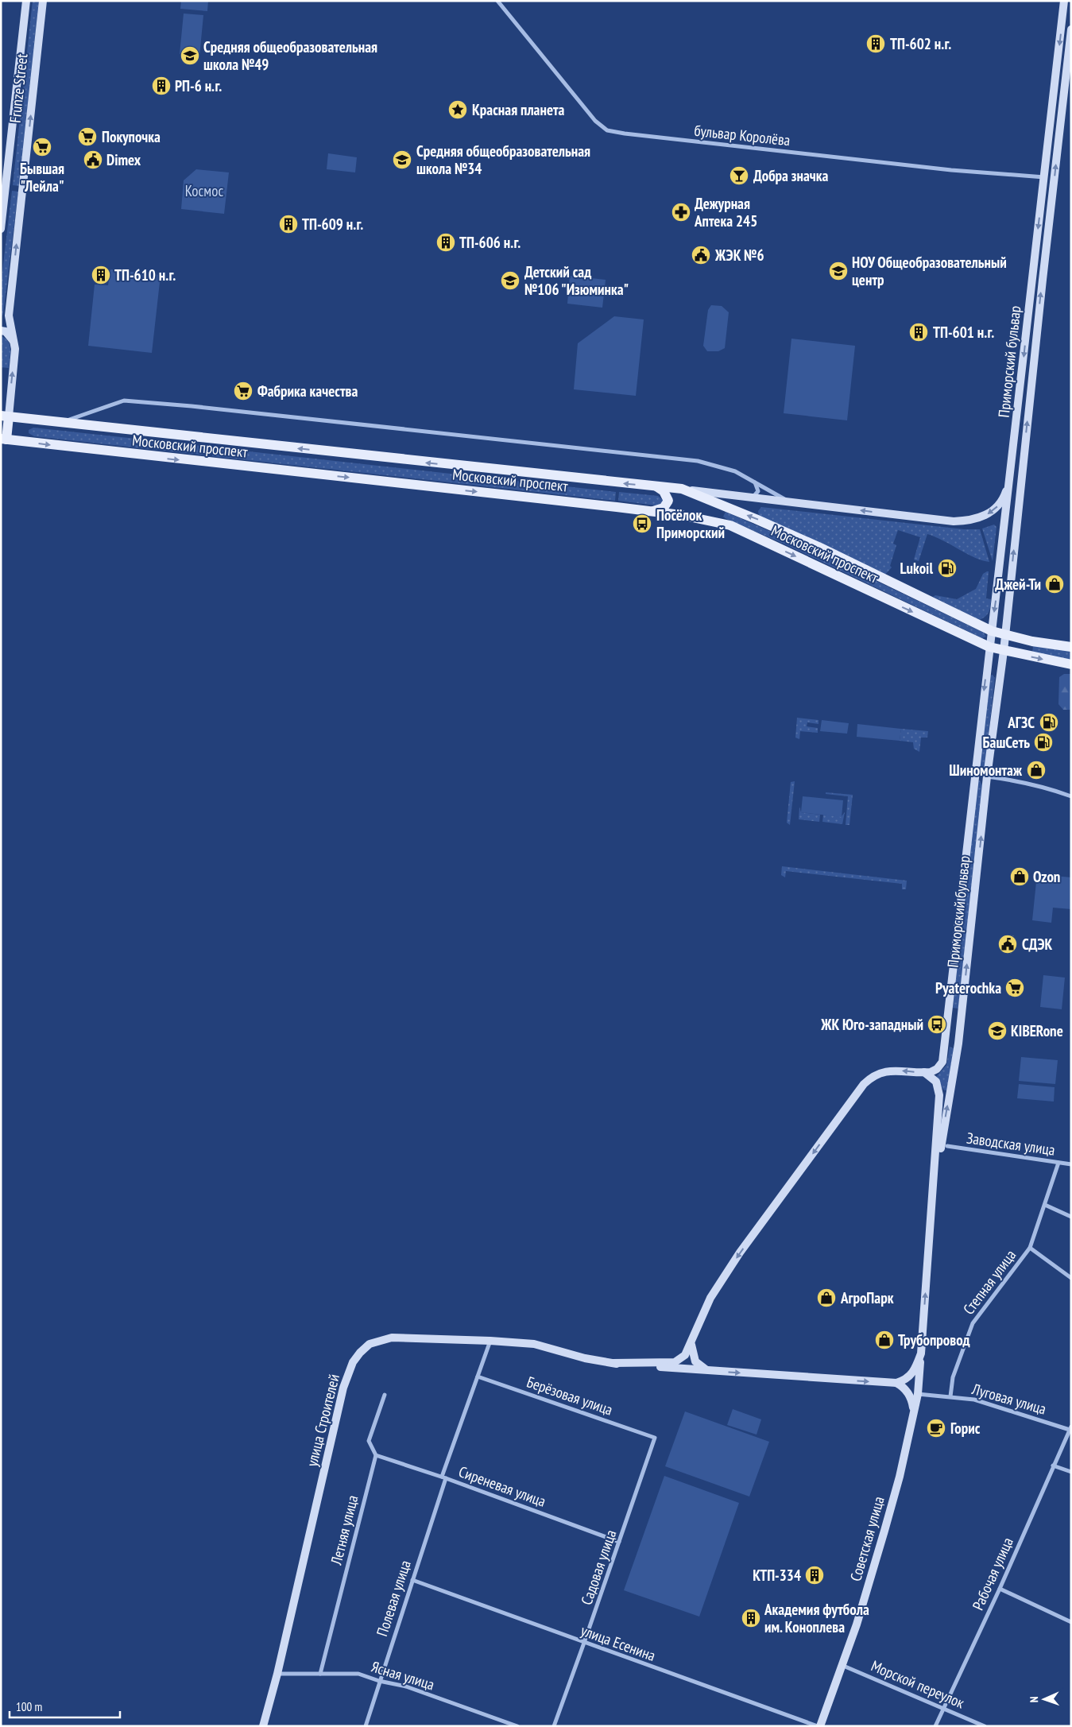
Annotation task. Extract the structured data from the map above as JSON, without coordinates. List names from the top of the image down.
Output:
{
  "streets": {
    "main road": [
      "Frunze Street",
      "Приморский бульвар",
      "Московский проспект",
      "улица Строителей",
      "Советская улица"
    ],
    "street": [
      "бульвар Королёва",
      "Заводская улица",
      "Степная улица",
      "Берёзовая улица",
      "Луговая улица",
      "Сиреневая улица",
      "Летняя улица",
      "Садовая улица",
      "Рабочая улица",
      "Полевая улица",
      "улица Есенина",
      "Ясная улица",
      "Морской переулок"
    ]
  },
  "crossings": [
    ["Frunze Street", "Московский проспект"],
    ["бульвар Королёва", "Приморский бульвар"],
    ["Приморский бульвар", "Московский проспект"],
    ["Приморский бульвар", "Советская улица"],
    ["Заводская улица", "Степная улица"],
    ["Степная улица", "Луговая улица"],
    ["Берёзовая улица", "Садовая улица"],
    ["Берёзовая улица", "Полевая улица"],
    ["Луговая улица", "Советская улица"],
    ["Луговая улица", "Рабочая улица"],
    ["улица Строителей", "Полевая улица"],
    ["улица Строителей", "Ясная улица"],
    ["Сиреневая улица", "Летняя улица"],
    ["Сиреневая улица", "Садовая улица"],
    ["Сиреневая улица", "Полевая улица"],
    ["Летняя улица", "Ясная улица"],
    ["Советская улица", "улица Есенина"],
    ["Советская улица", "Морской переулок"],
    ["Садовая улица", "улица Есенина"],
    ["Рабочая улица", "Морской переулок"],
    ["Полевая улица", "улица Есенина"],
    ["Полевая улица", "Ясная улица"]
  ],
  "parks": ["Космос"],
  "places": {
    "building": [
      "ТП-602 н.г.",
      "РП-6 н.г.",
      "ТП-609 н.г.",
      "ТП-606 н.г.",
      "ТП-610 н.г.",
      "ТП-601 н.г.",
      "КТП-334",
      "Академия футбола им. Коноплева"
    ],
    "school or university": [
      "Средняя общеобразовательная школа №49",
      "Средняя общеобразовательная школа №34",
      "НОУ Общеобразовательный центр",
      "Детский сад №106 \"Изюминка\"",
      "KIBERone"
    ],
    "place": ["Красная планета"],
    "supermarket": [
      "Покупочка",
      "Бывшая \"Лейла\"",
      "Фабрика качества",
      "Pyaterochka"
    ],
    "public building": ["Dimex", "ЖЭК №6", "СДЭК"],
    "bar": ["Добра значка"],
    "pharmacy": ["Дежурная Аптека 245"],
    "bus stop": ["Посёлок Приморский", "ЖК Юго-западный"],
    "fuel station": ["Lukoil", "АГЗС", "БашСеть"],
    "shop": [
      "Джей-Ти",
      "Шиномонтаж",
      "Ozon",
      "АгроПарк",
      "Трубопровод"
    ],
    "cafe": ["Горис"]
  },
  "scale_bar": "100 m",
  "north": "left"
}
